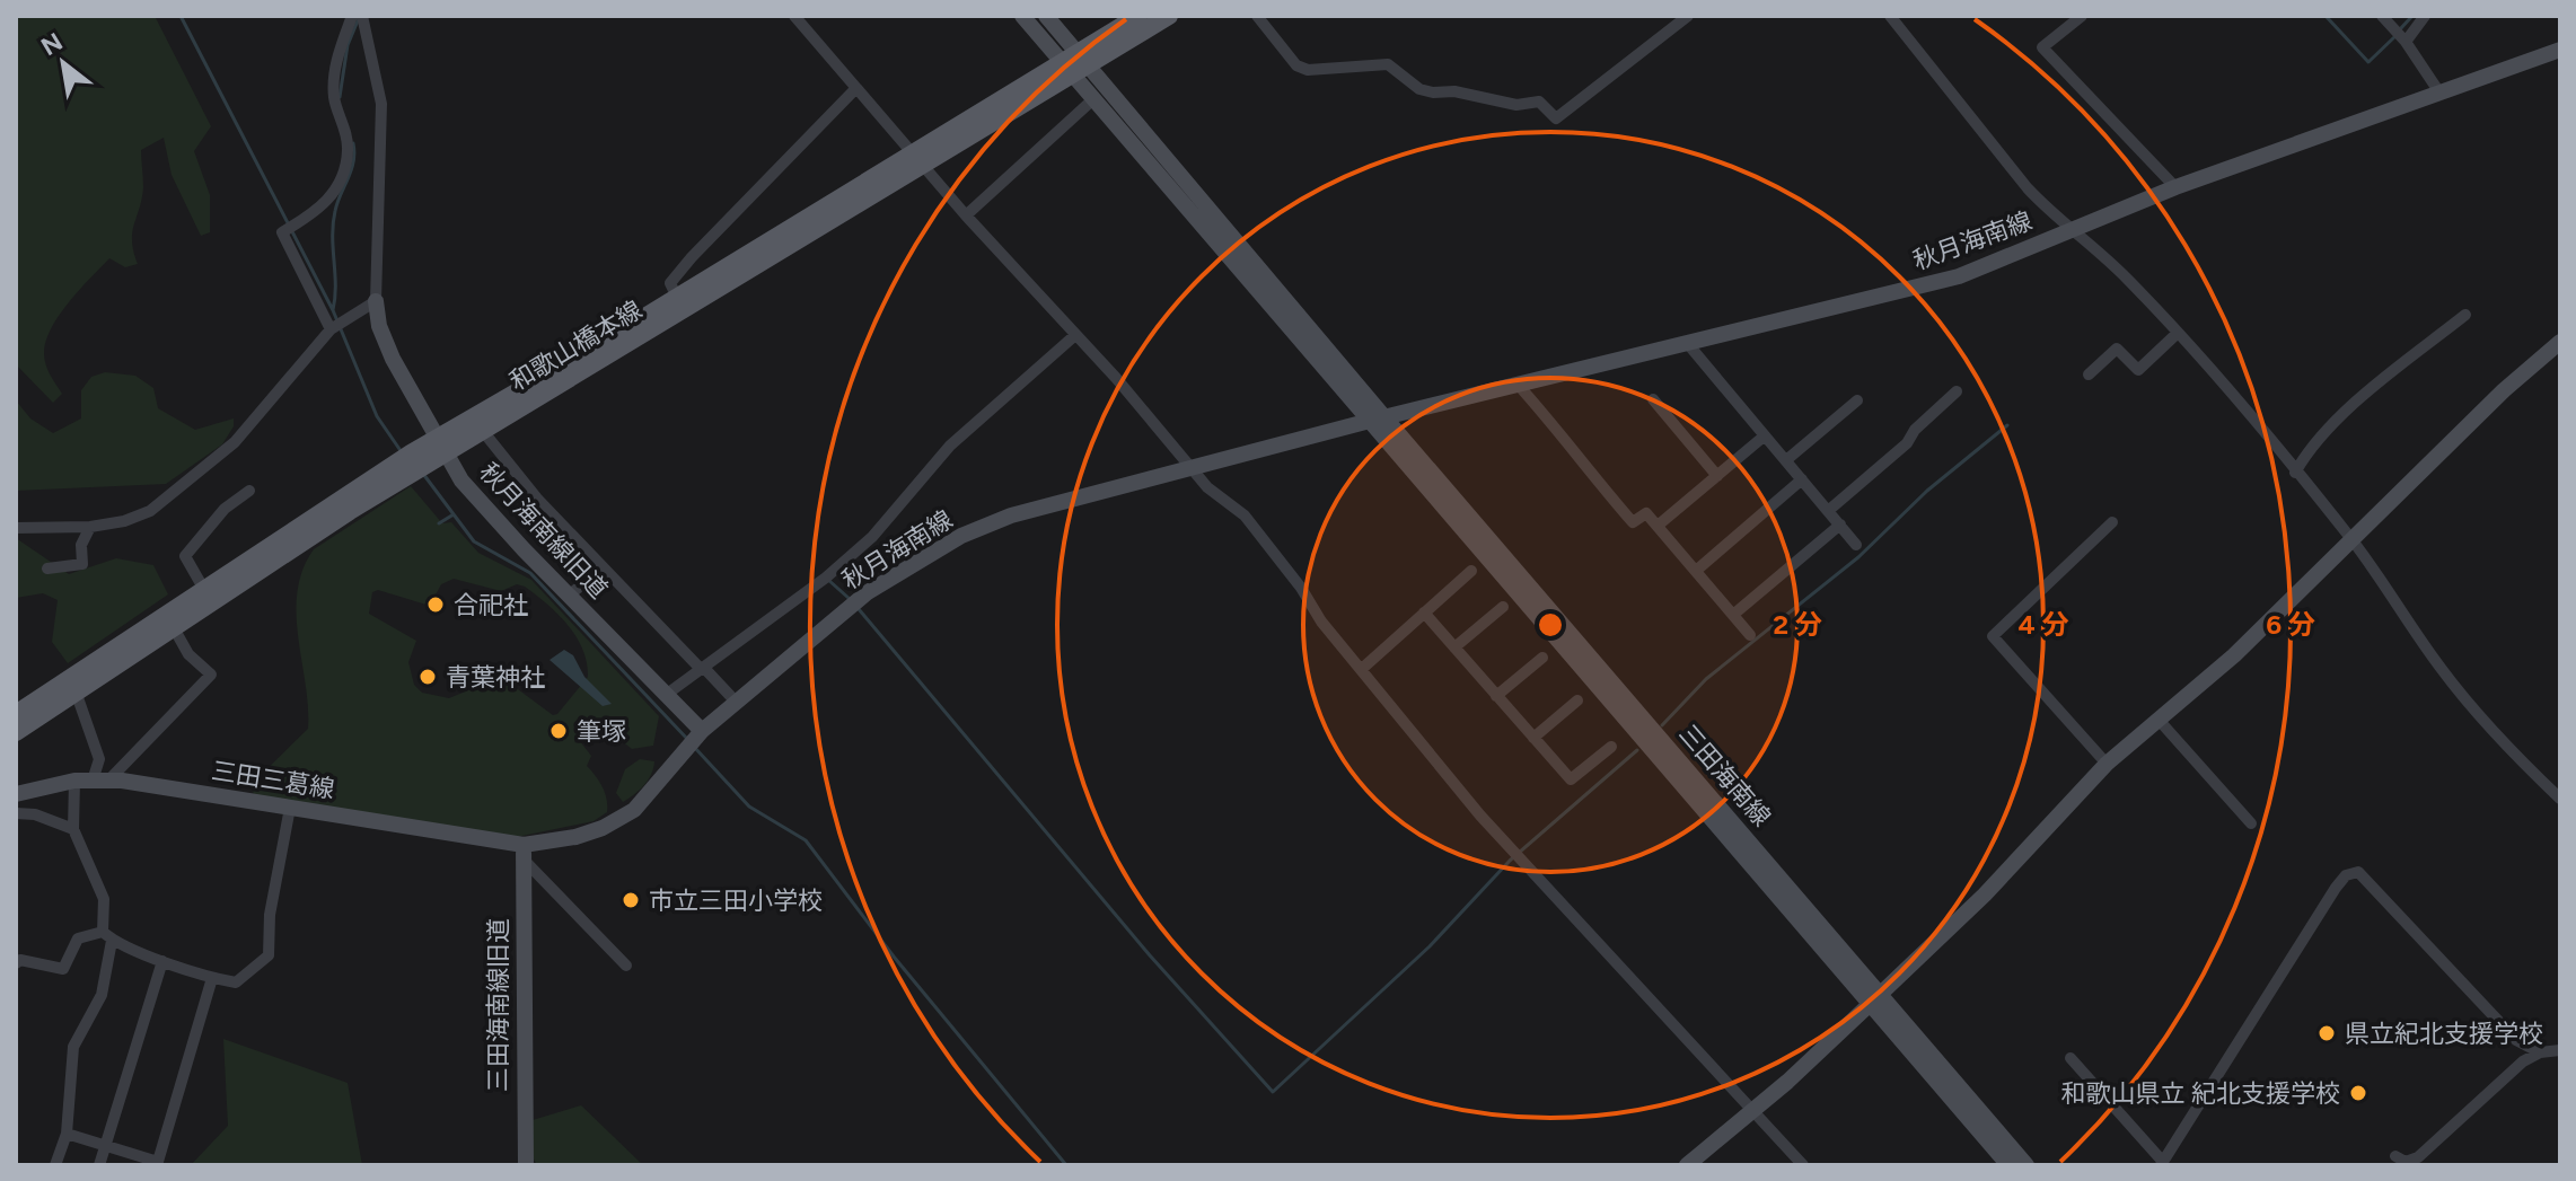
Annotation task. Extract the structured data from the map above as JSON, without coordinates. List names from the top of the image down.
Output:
{
  "streets": {
    "main road": [
      "秋月海南線",
      "和歌山橋本線",
      "秋月海南線旧道",
      "三田海南線",
      "三田三葛線",
      "三田海南線旧道"
    ]
  },
  "crossings": [
    ["秋月海南線", "秋月海南線旧道"],
    ["秋月海南線", "三田海南線"],
    ["秋月海南線", "三田三葛線"],
    ["秋月海南線", "三田海南線旧道"],
    ["和歌山橋本線", "秋月海南線旧道"],
    ["三田三葛線", "三田海南線旧道"]
  ],
  "places": [
    "合祀社",
    "青葉神社",
    "筆塚",
    "市立三田小学校",
    "県立紀北支援学校",
    "和歌山県立 紀北支援学校"
  ],
  "north": "top left",
  "rings": ["2 分", "4 分", "6 分"]
}
